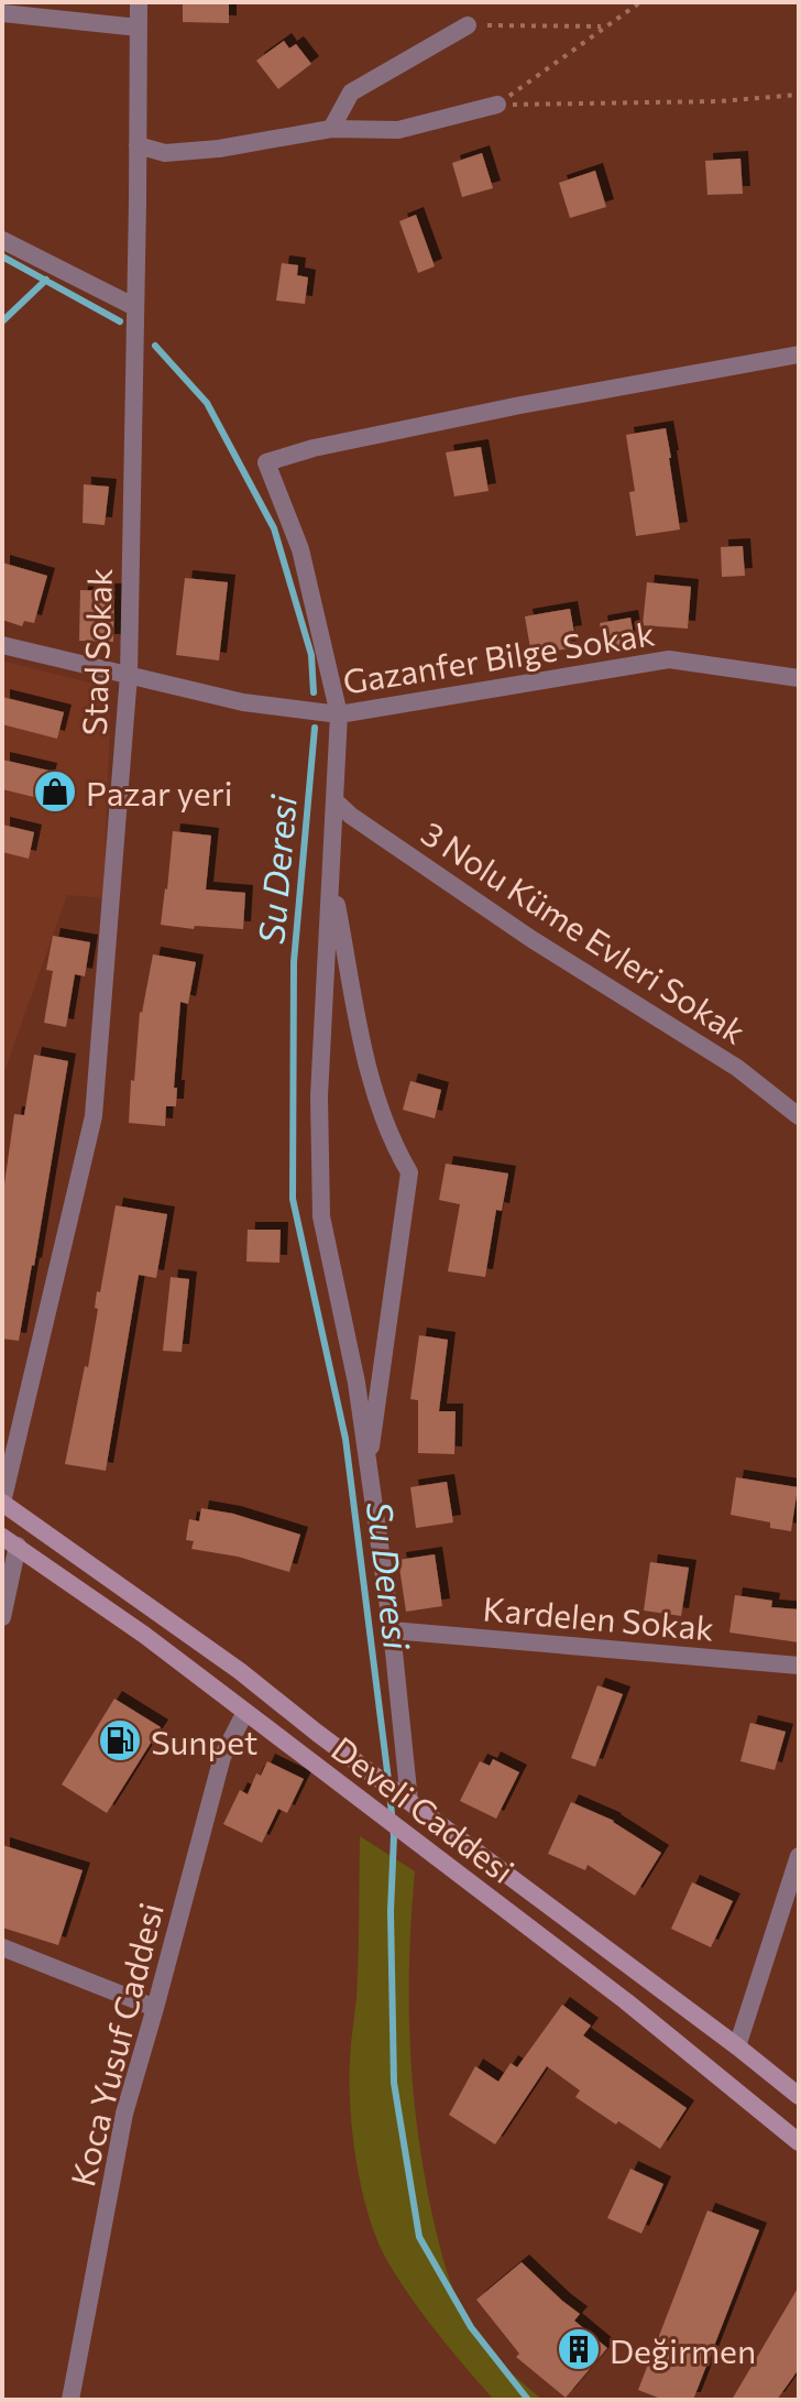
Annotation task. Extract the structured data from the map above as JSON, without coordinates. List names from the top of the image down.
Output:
{
  "streets": {
    "main road": ["Develi Caddesi"],
    "street": [
      "Stad Sokak",
      "Gazanfer Bilge Sokak",
      "3 Nolu Küme Evleri Sokak",
      "Kardelen Sokak",
      "Koca Yusuf Caddesi"
    ]
  },
  "crossings": [
    ["Stad Sokak", "Gazanfer Bilge Sokak"],
    ["Stad Sokak", "Develi Caddesi"],
    ["Develi Caddesi", "Koca Yusuf Caddesi"]
  ],
  "water": ["Su Deresi"],
  "places": {
    "shop": ["Pazar yeri"],
    "fuel station": ["Sunpet"],
    "building": ["Değirmen"]
  }
}
